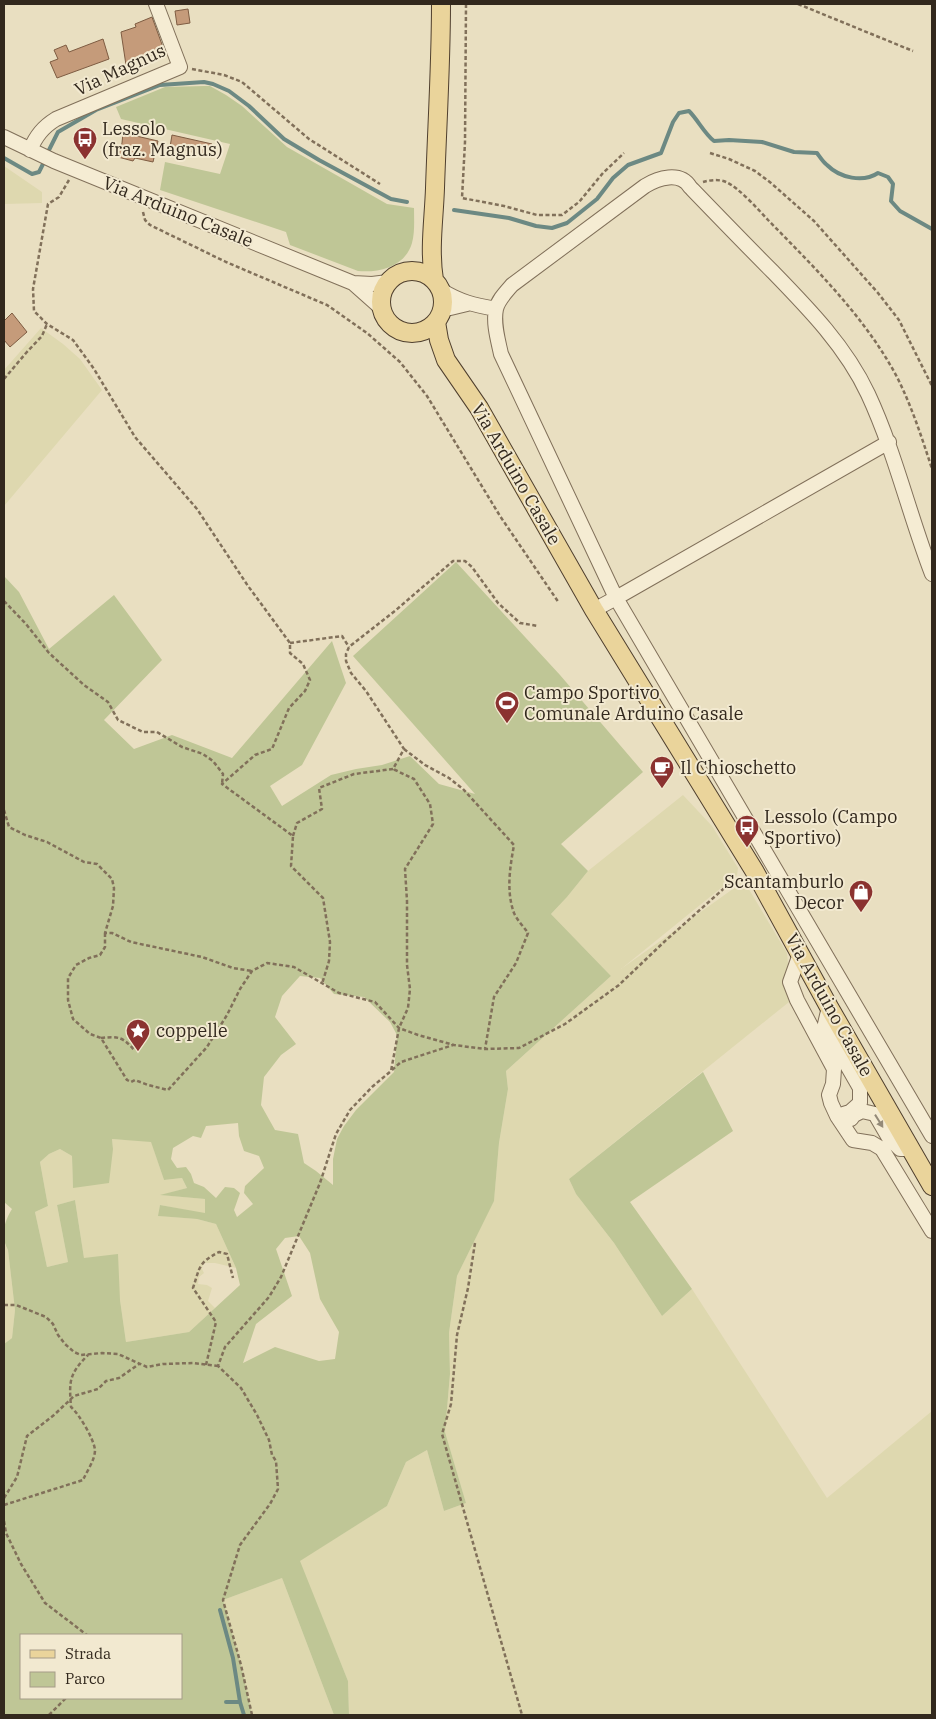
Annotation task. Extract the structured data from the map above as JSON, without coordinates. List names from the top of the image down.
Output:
{
  "streets": {
    "main road": ["Via Arduino Casale"],
    "street": ["Via Magnus"]
  },
  "crossings": [
    ["Via Magnus", "Via Arduino Casale"]
  ],
  "places": {
    "bus stop": ["Lessolo (fraz. Magnus)", "Lessolo (Campo Sportivo)"],
    "sports": ["Campo Sportivo Comunale Arduino Casale"],
    "cafe": ["Il Chioschetto"],
    "shop": ["Scantamburlo Decor"],
    "place": ["coppelle"]
  },
  "legend": ["Strada", "Parco"]
}
